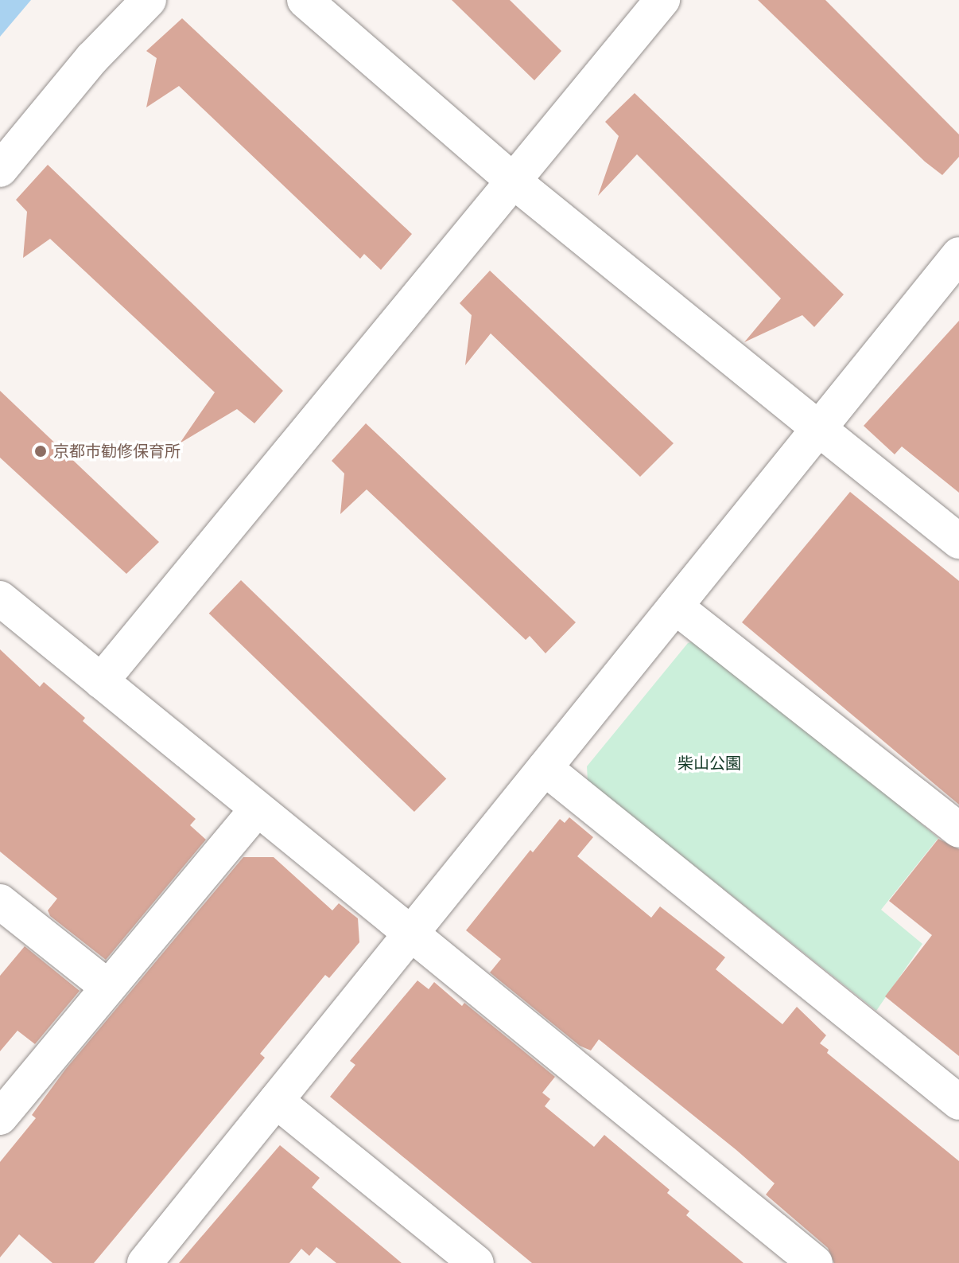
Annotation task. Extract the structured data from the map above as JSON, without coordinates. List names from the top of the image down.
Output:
{
  "parks": ["柴山公園"],
  "places": ["京都市勧修保育所"]
}
